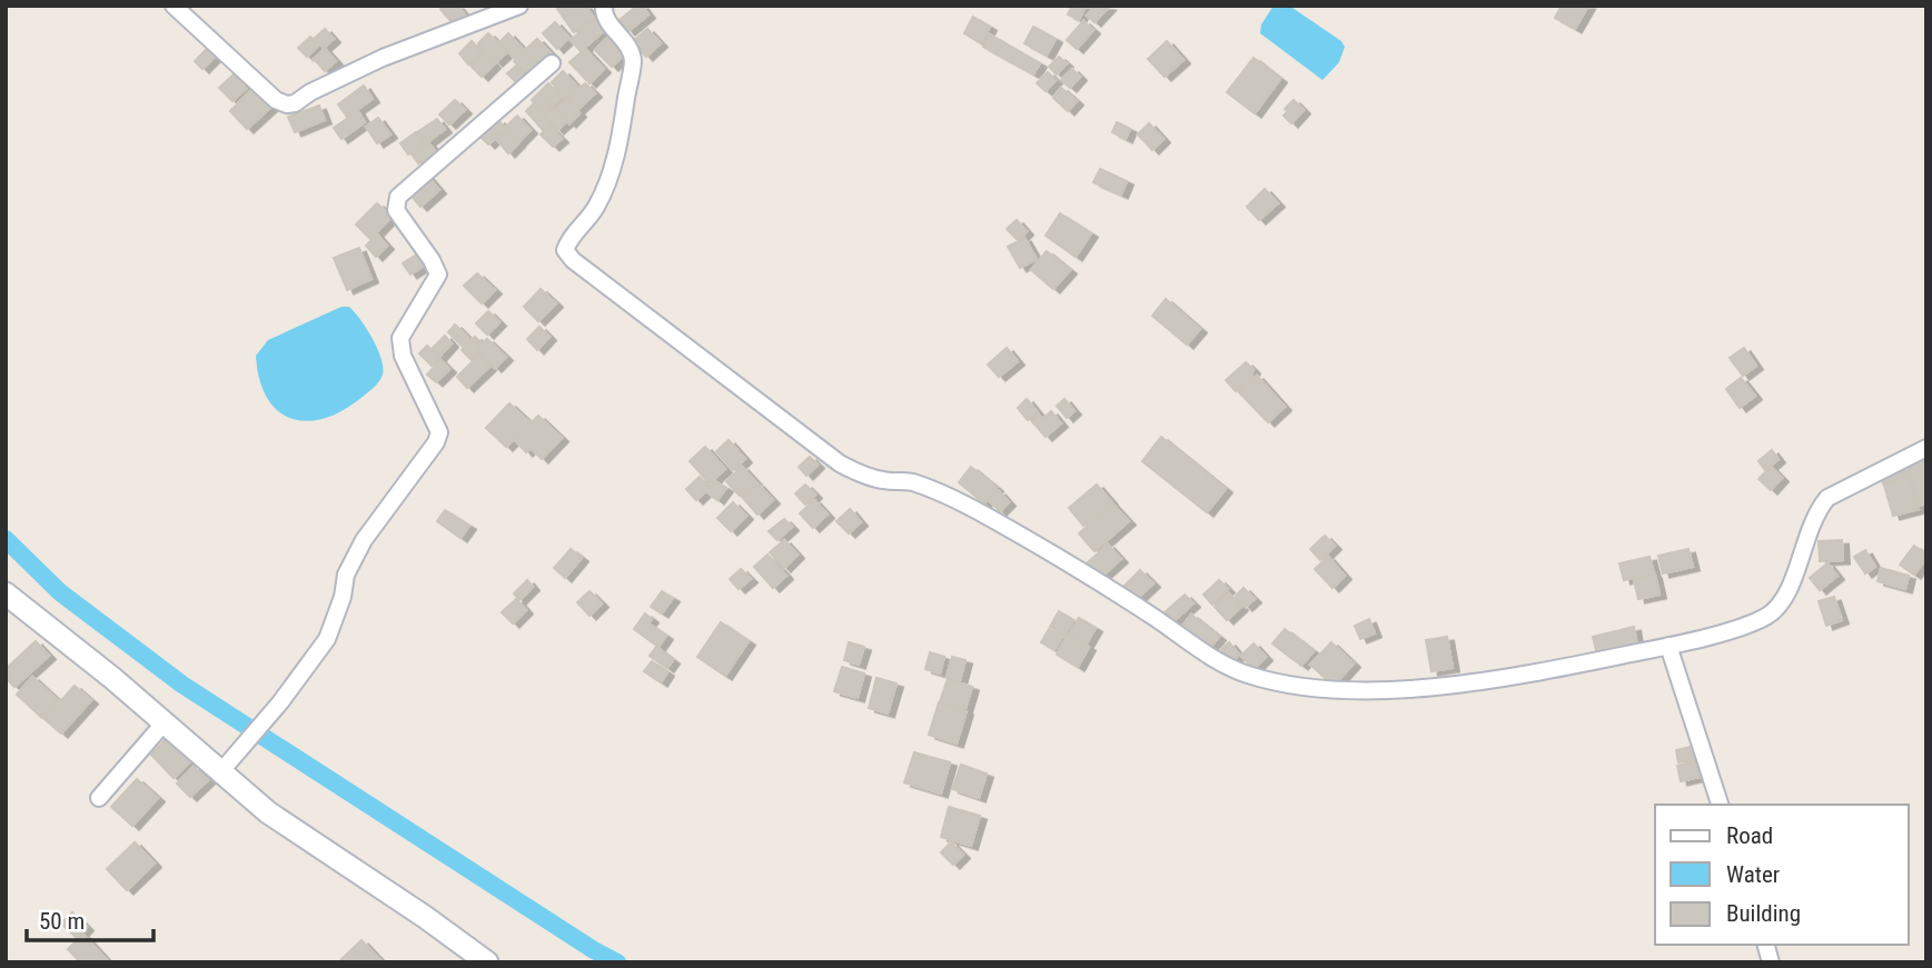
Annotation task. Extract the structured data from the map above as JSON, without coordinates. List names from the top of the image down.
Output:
{
  "legend": ["Road", "Water", "Building"],
  "scale_bar": "50 m"
}
